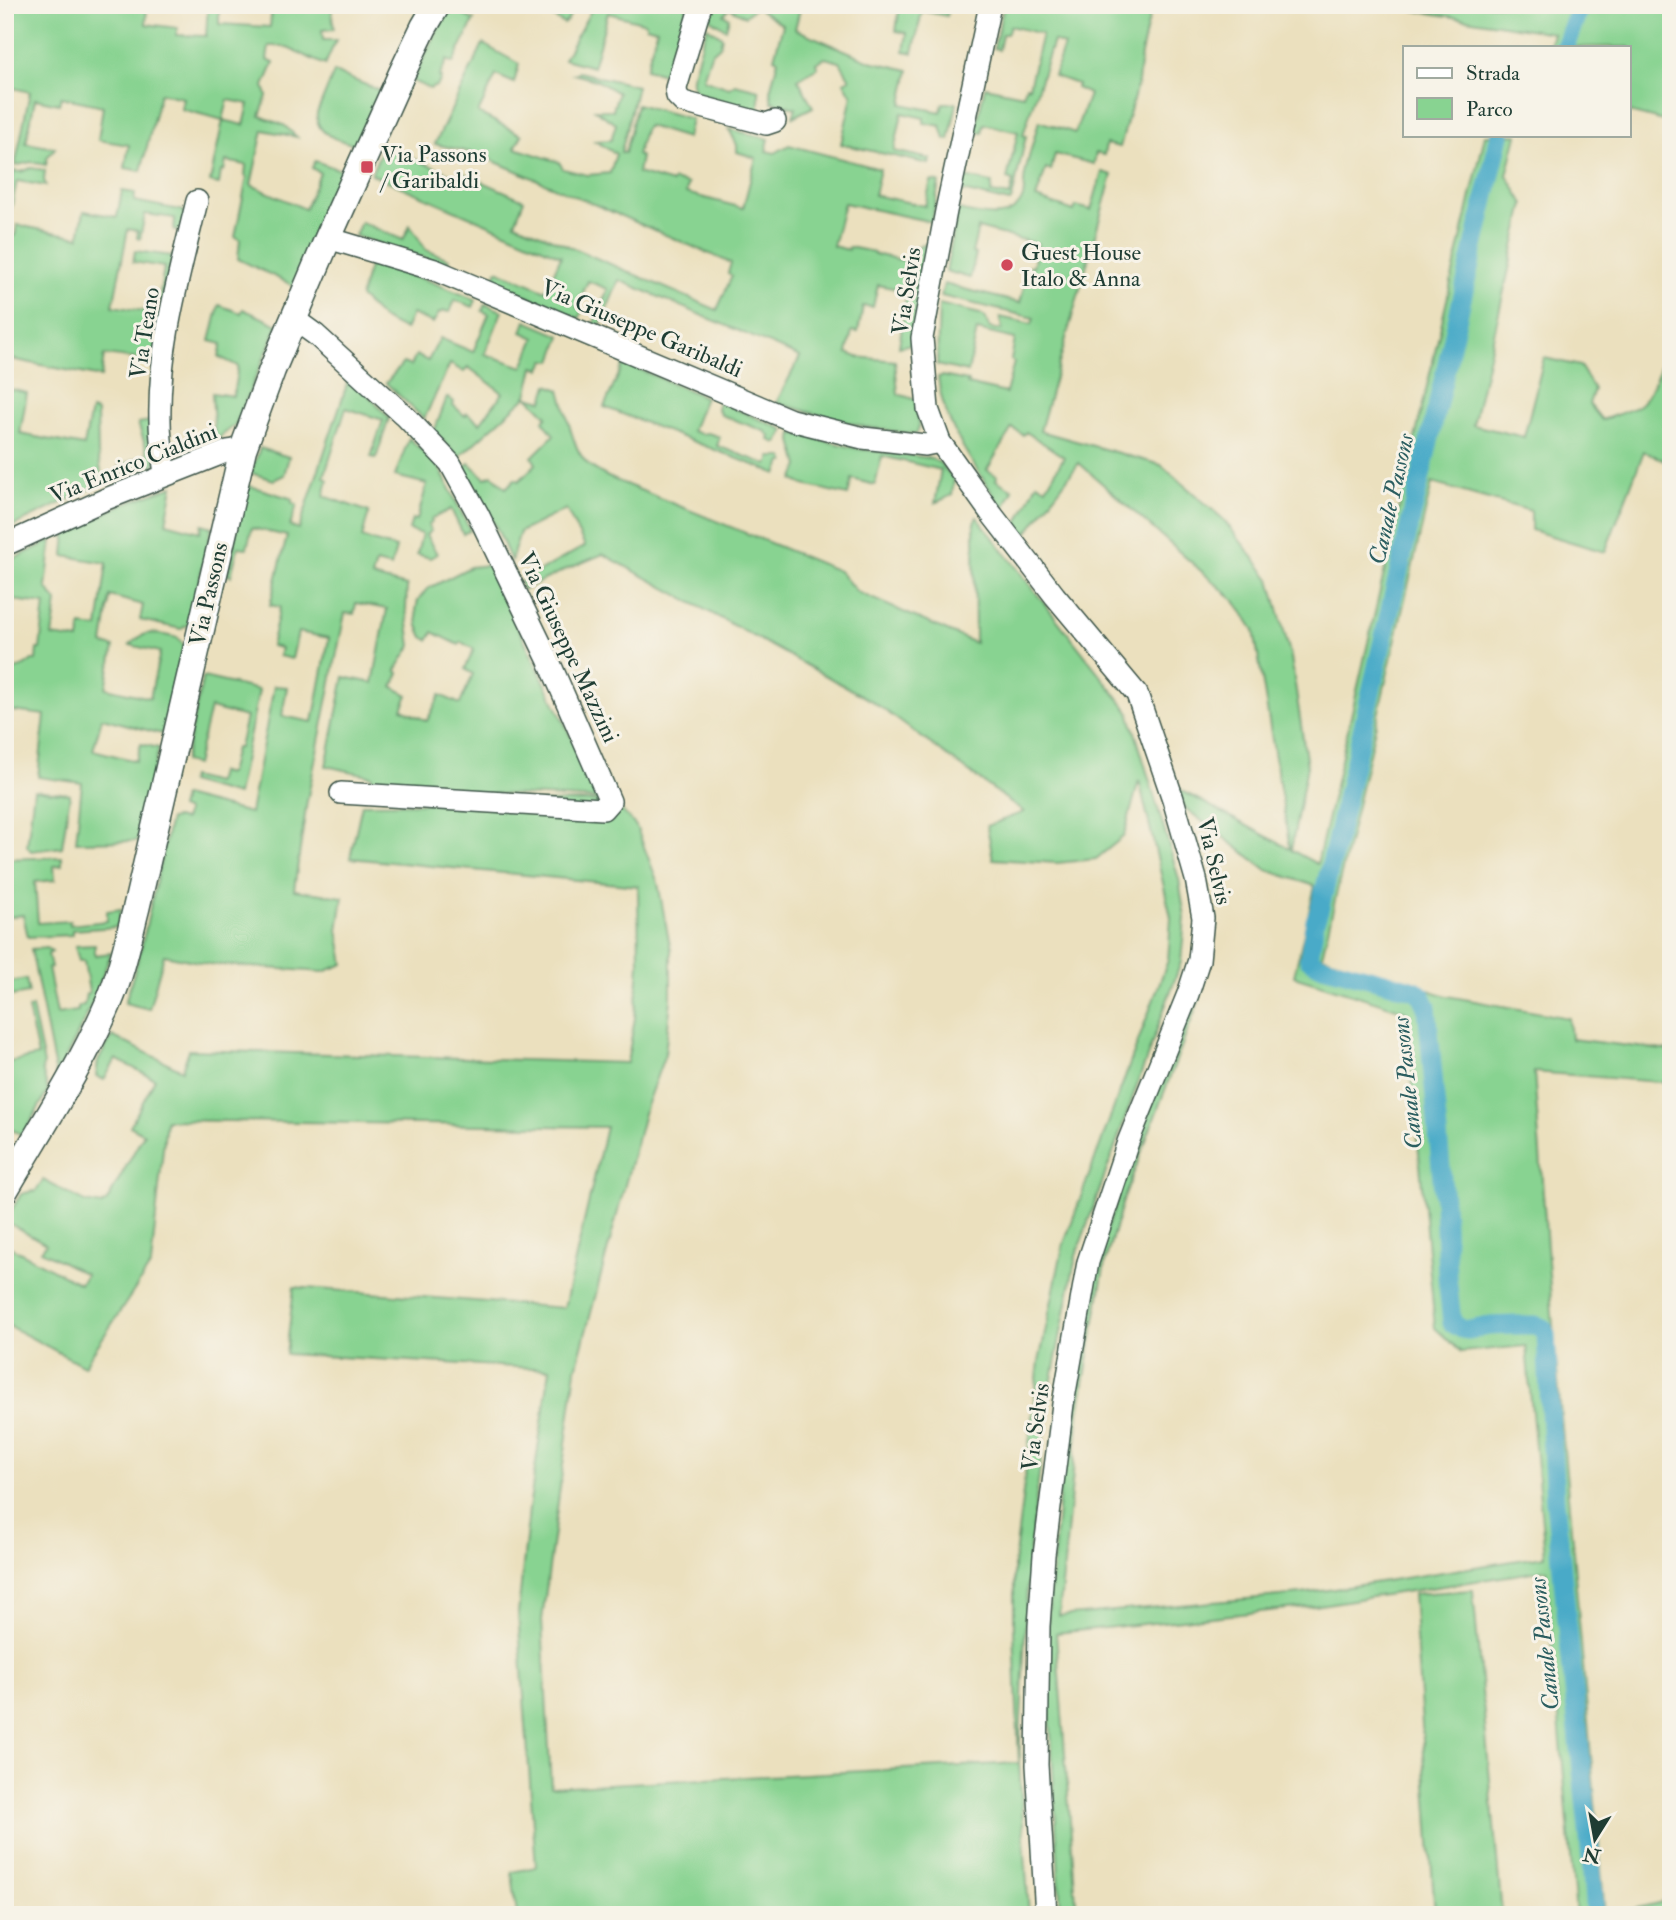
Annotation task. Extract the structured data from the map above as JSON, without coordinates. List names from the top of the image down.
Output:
{
  "streets": {
    "street": [
      "Via Selvis",
      "Via Giuseppe Garibaldi",
      "Via Teano",
      "Via Enrico Cialdini",
      "Via Passons",
      "Via Giuseppe Mazzini"
    ]
  },
  "crossings": [
    ["Via Selvis", "Via Giuseppe Garibaldi"],
    ["Via Giuseppe Garibaldi", "Via Passons"],
    ["Via Teano", "Via Enrico Cialdini"],
    ["Via Enrico Cialdini", "Via Passons"],
    ["Via Passons", "Via Giuseppe Mazzini"]
  ],
  "water": ["Canale Passons"],
  "places": {
    "transit": ["Via Passons / Garibaldi"],
    "other": ["Guest House Italo & Anna"]
  },
  "legend": ["Strada", "Parco"],
  "north": "bottom"
}
